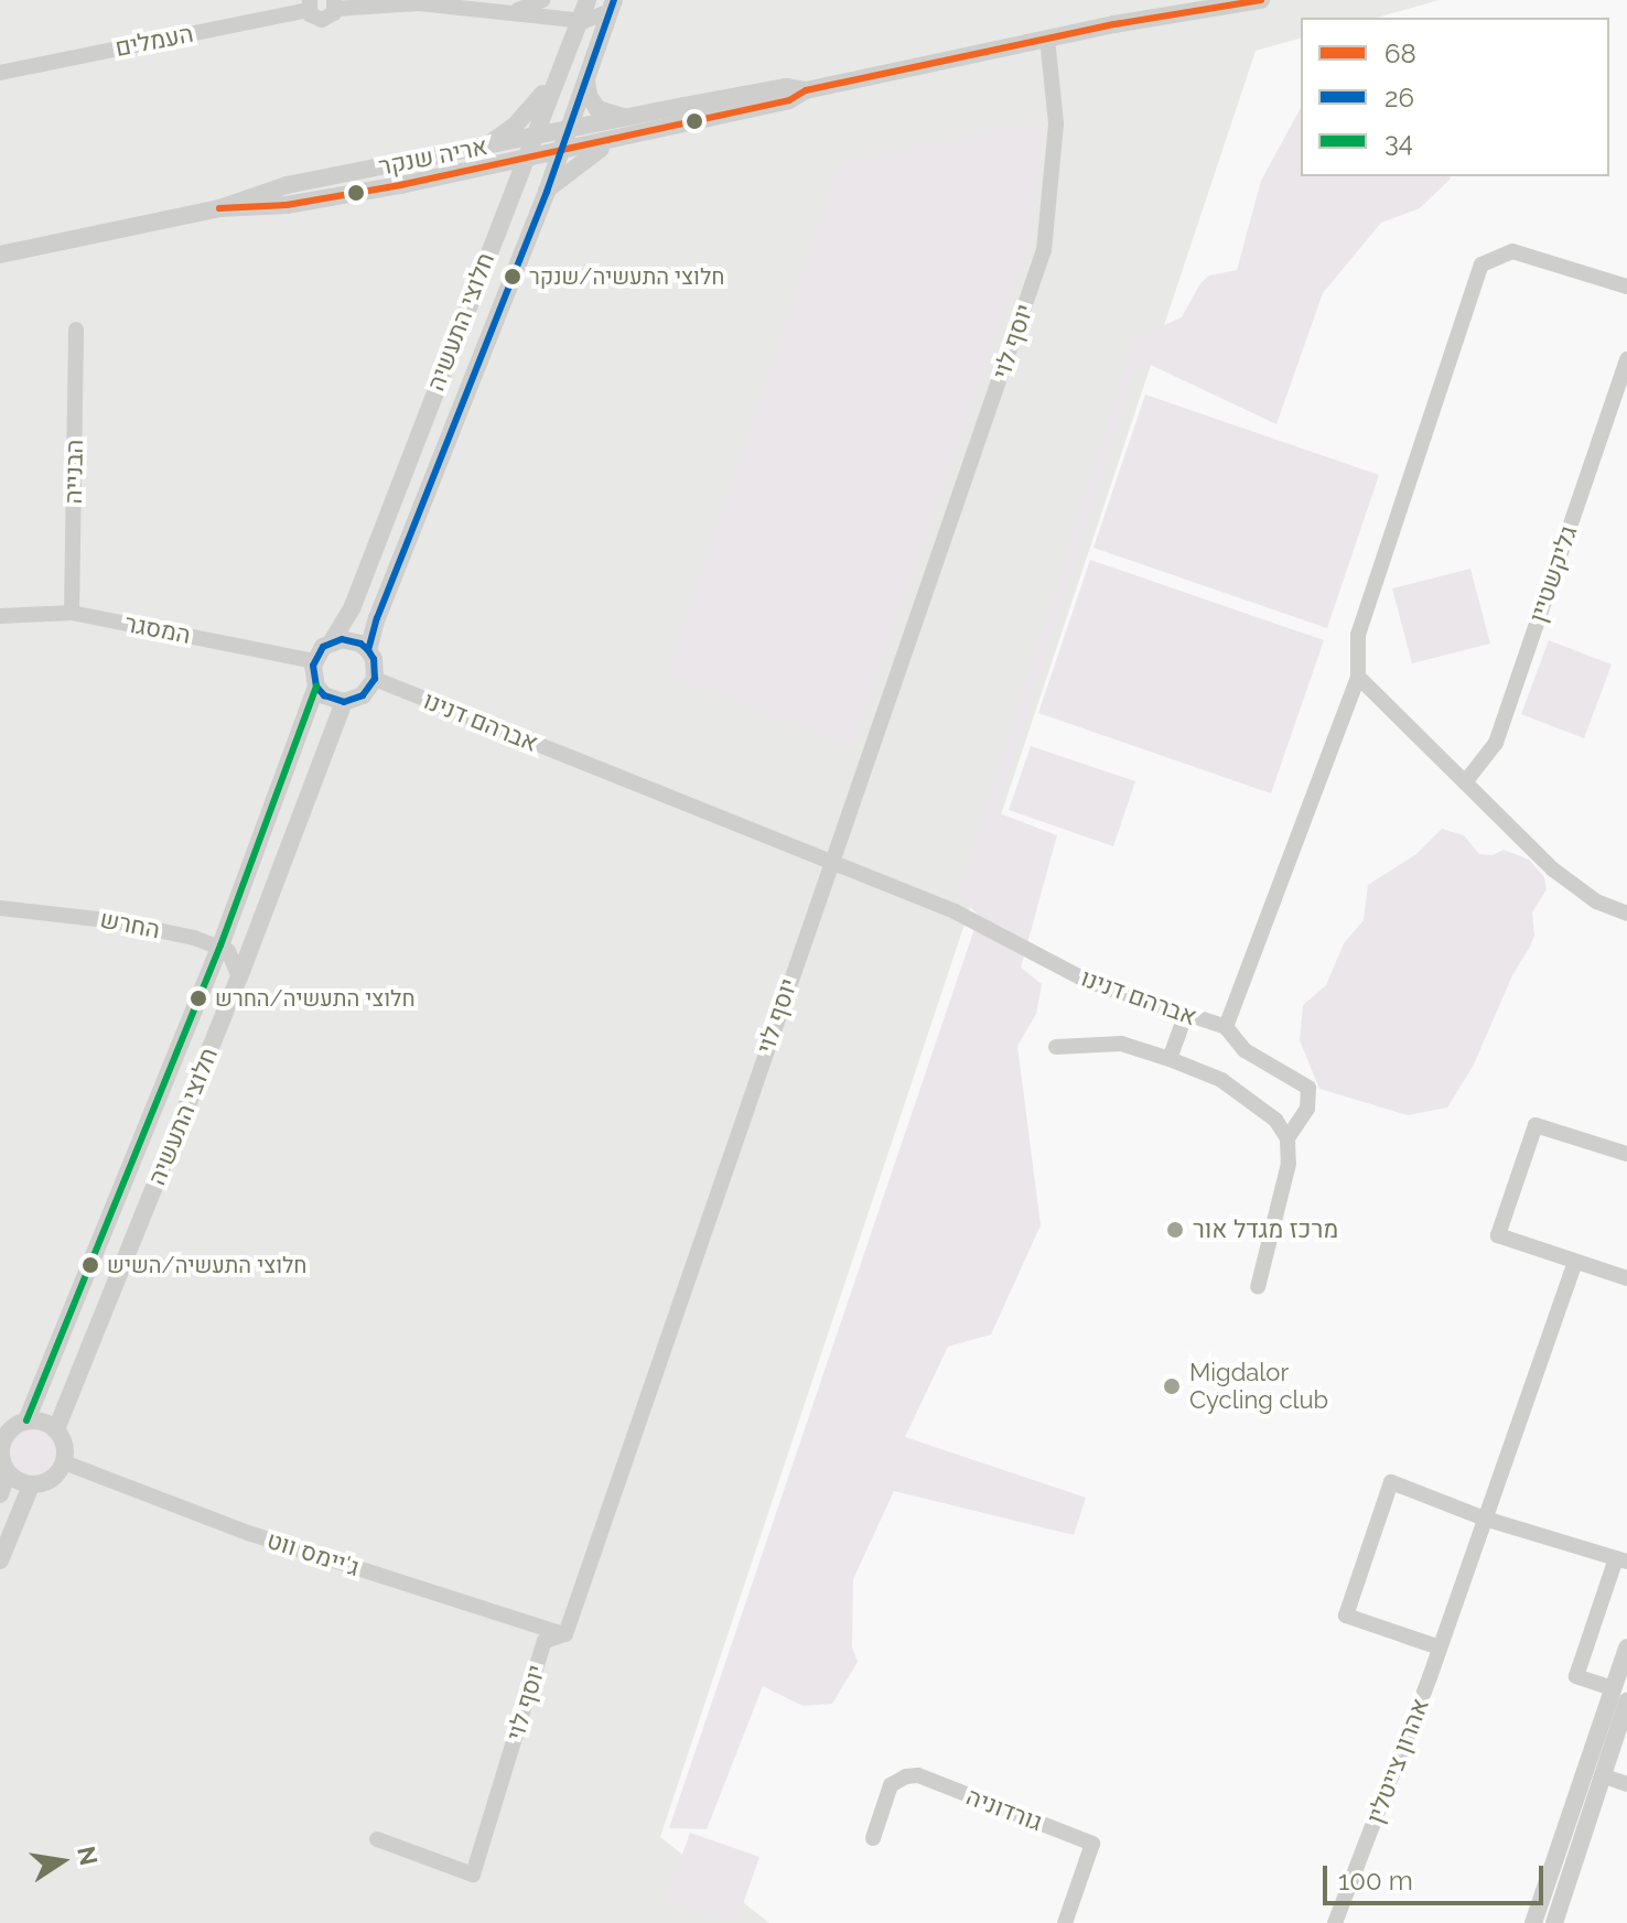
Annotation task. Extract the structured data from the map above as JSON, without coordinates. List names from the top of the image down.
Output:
{
  "streets": {
    "street": [
      "העמלים",
      "אריה שנקר",
      "חלוצי התעשיה",
      "יוסף לוי",
      "הבנייה",
      "גליקשטיין",
      "המסגר",
      "אברהם דנינו",
      "החרש",
      "ג'יימס ווט",
      "אהרון צייטלין",
      "גורדוניה"
    ]
  },
  "crossings": [
    ["אריה שנקר", "חלוצי התעשיה"],
    ["אריה שנקר", "יוסף לוי"],
    ["חלוצי התעשיה", "המסגר"],
    ["חלוצי התעשיה", "אברהם דנינו"],
    ["חלוצי התעשיה", "החרש"],
    ["חלוצי התעשיה", "ג'יימס ווט"],
    ["יוסף לוי", "אברהם דנינו"],
    ["יוסף לוי", "ג'יימס ווט"],
    ["הבנייה", "המסגר"],
    ["המסגר", "אברהם דנינו"]
  ],
  "places": [
    "חלוצי התעשיה/שנקר",
    "חלוצי התעשיה/החרש",
    "מרכז מגדל אור",
    "חלוצי התעשיה/השיש",
    "Migdalor Cycling club"
  ],
  "lines": ["transit line 68", "transit line 26", "transit line 34"],
  "legend": ["68", "26", "34"],
  "scale_bar": "100 m",
  "north": "right"
}
